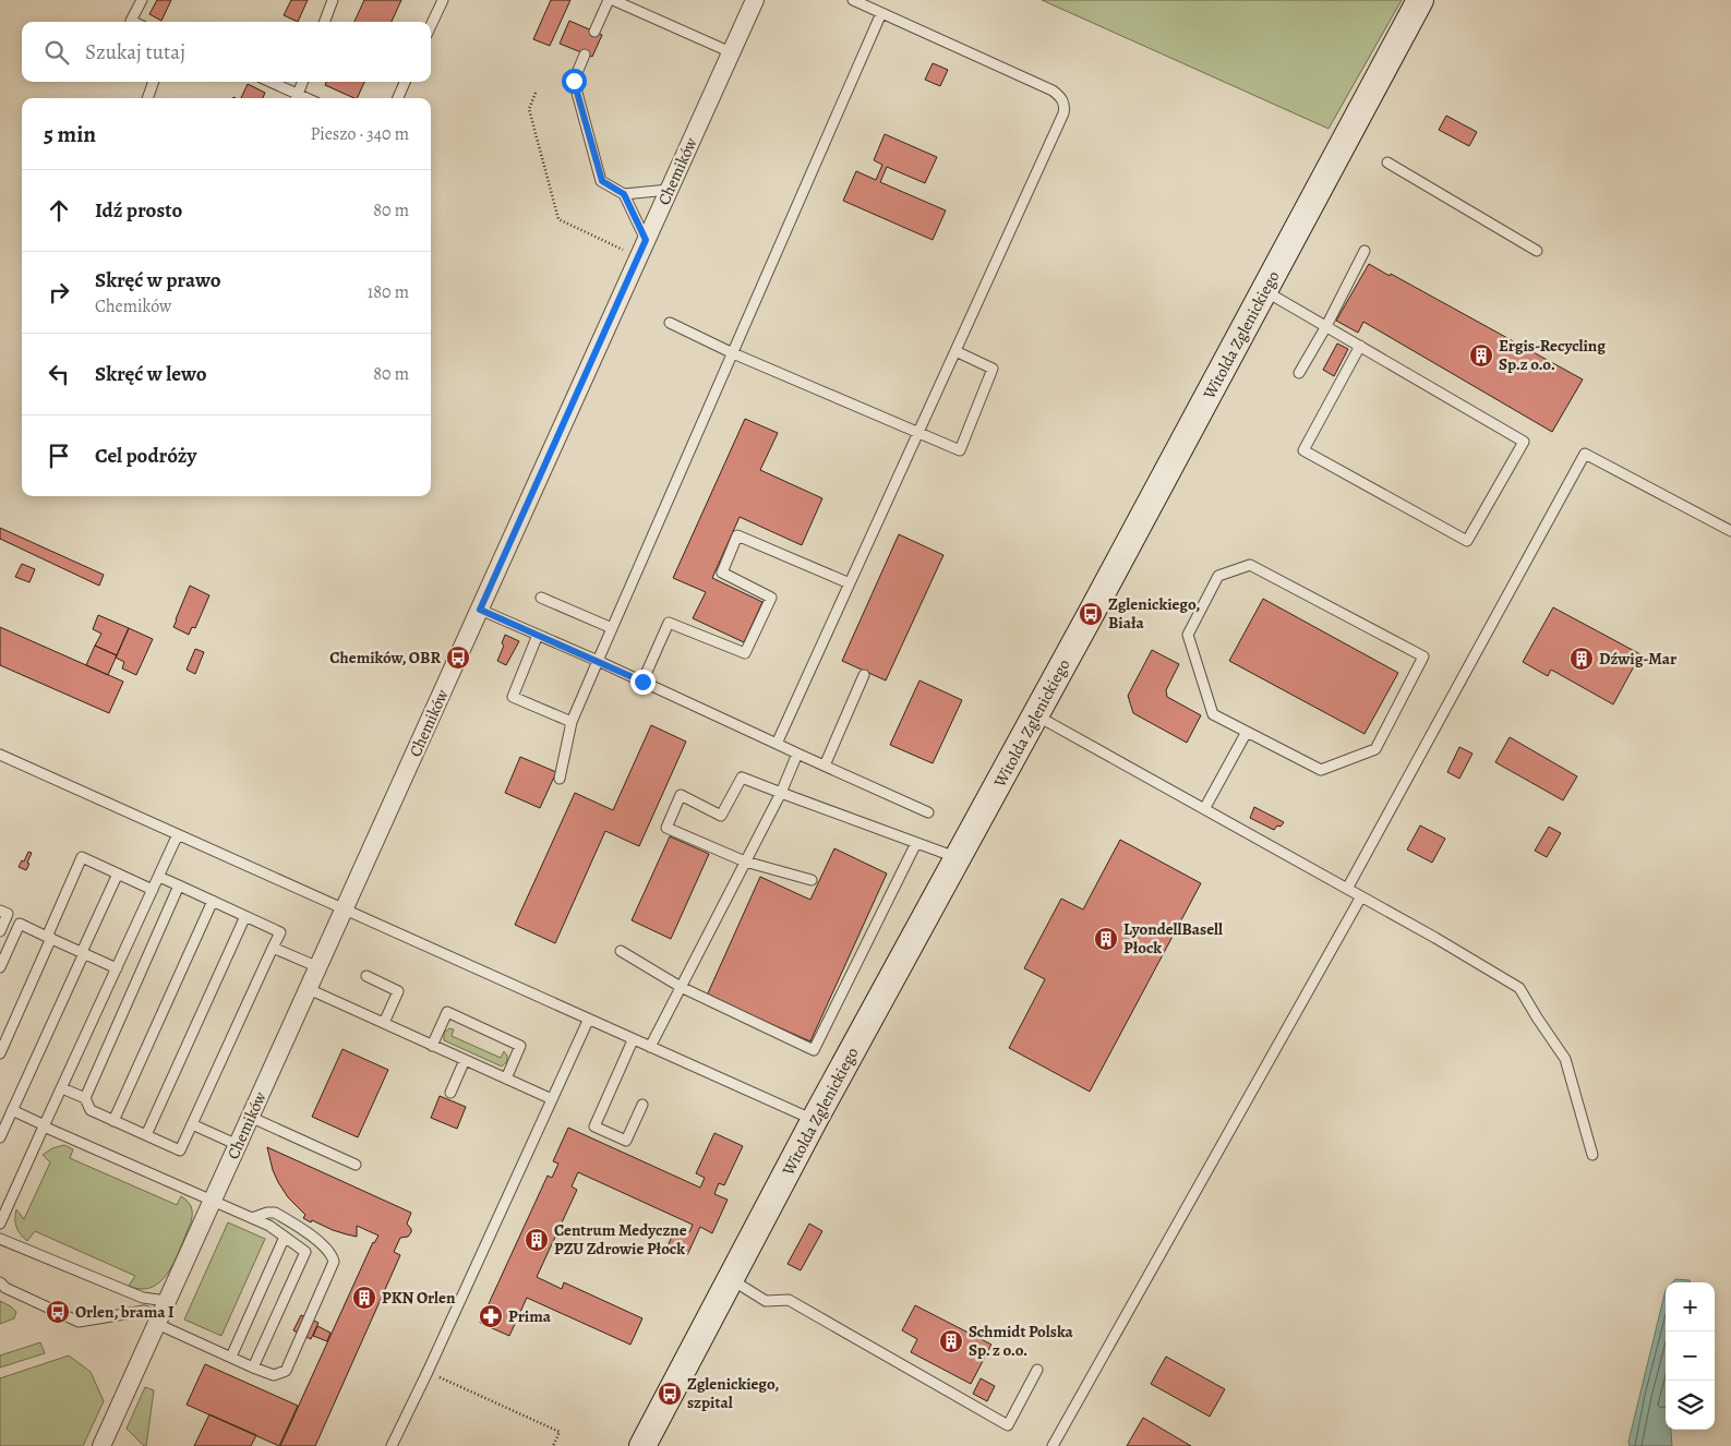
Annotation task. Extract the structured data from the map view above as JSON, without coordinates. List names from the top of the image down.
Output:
{
  "streets": {
    "street": ["Chemików", "Witolda Zglenickiego"]
  },
  "places": {
    "building": [
      "Ergis-Recycling Sp.z o.o.",
      "Dźwig-Mar",
      "LyondellBasell Płock",
      "Centrum Medyczne PZU Zdrowie Płock",
      "PKN Orlen",
      "Schmidt Polska Sp. z o.o."
    ],
    "bus stop": [
      "Zglenickiego, Biała",
      "Chemików, OBR",
      "Orlen, brama I",
      "Zglenickiego, szpital"
    ],
    "pharmacy": ["Prima"]
  },
  "page": {
    "search": "Szukaj tutaj",
    "heading": ["5 min", "Pieszo · 340 m"],
    "list": [
      ["Idź prosto", "80 m"],
      ["Skręć w prawo", "Chemików", "180 m"],
      ["Skręć w lewo", "80 m"],
      "Cel podróży"
    ],
    "map_buttons": ["+", "−"]
  }
}
